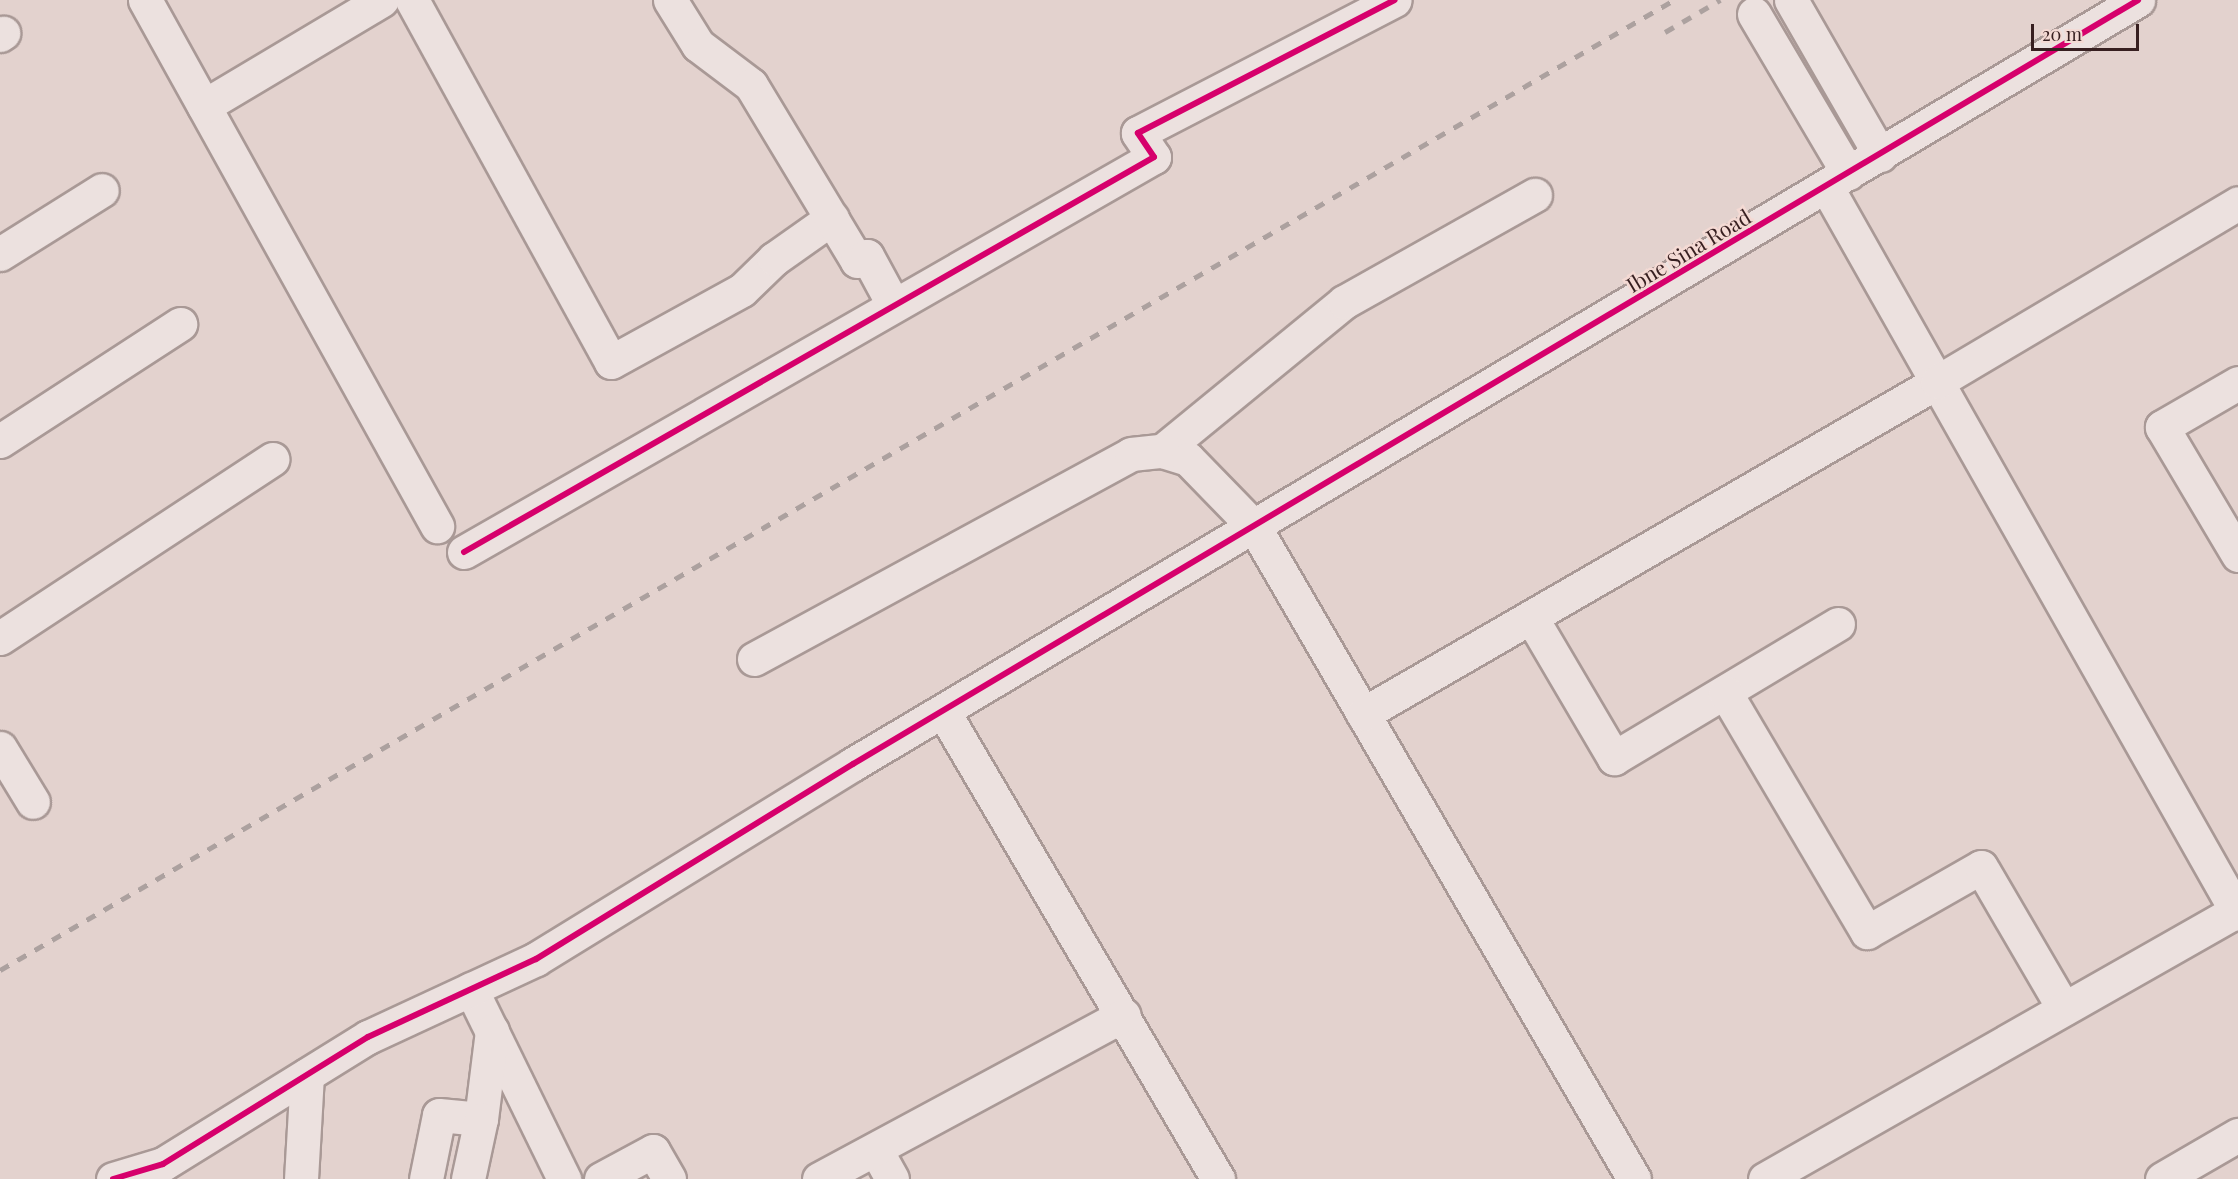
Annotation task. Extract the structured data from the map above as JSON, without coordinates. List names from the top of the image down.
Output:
{
  "streets": {
    "street": ["Ibne Sina Road"]
  },
  "scale_bar": "20 m"
}
